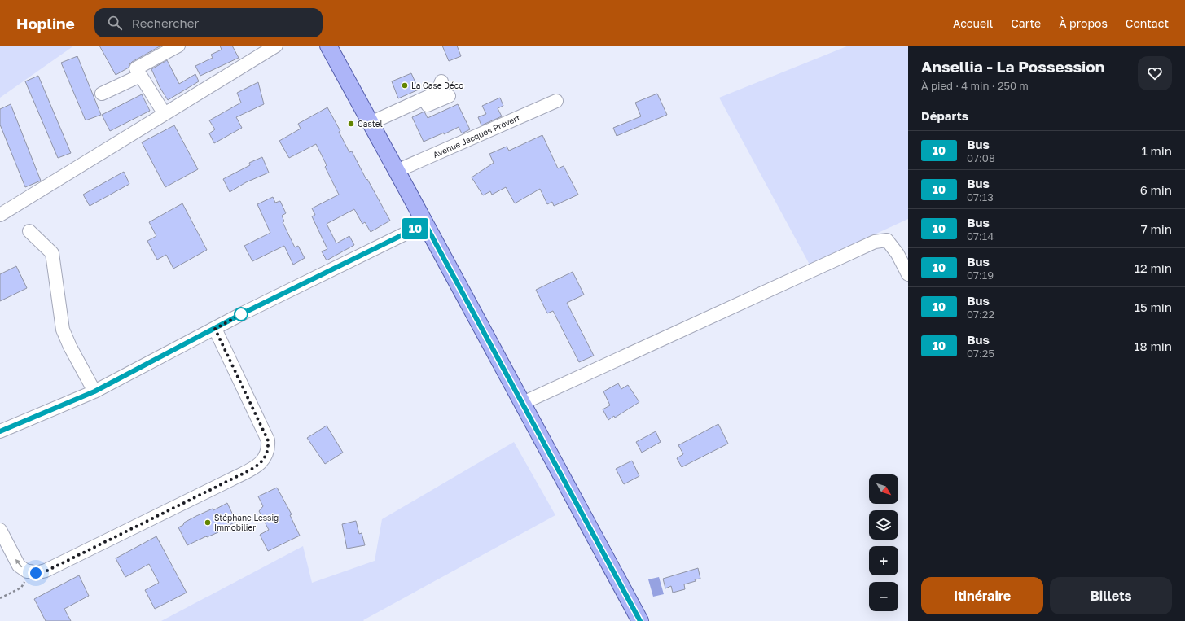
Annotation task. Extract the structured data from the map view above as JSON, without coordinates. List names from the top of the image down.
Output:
{
  "streets": {
    "street": ["Avenue Jacques Prévert"]
  },
  "places": ["La Case Déco", "Castel", "Stéphane Lessig Immobilier"],
  "lines": ["bus line 10"],
  "north": "bottom right",
  "page": {
    "header": "Hopline",
    "search": "Rechercher",
    "nav": [
      "Accueil",
      "Carte",
      "À propos",
      "Contact"
    ],
    "on_map": "10",
    "heading": [
      ["Ansellia - La Possession", "À pied · 4 min · 250 m"],
      "Départs"
    ],
    "list": [
      {
        "mark": "10",
        "name": "Bus",
        "note": "07:08",
        "value": "1 min"
      },
      {
        "mark": "10",
        "name": "Bus",
        "note": "07:13",
        "value": "6 min"
      },
      {
        "mark": "10",
        "name": "Bus",
        "note": "07:14",
        "value": "7 min"
      },
      {
        "mark": "10",
        "name": "Bus",
        "note": "07:19",
        "value": "12 min"
      },
      {
        "mark": "10",
        "name": "Bus",
        "note": "07:22",
        "value": "15 min"
      },
      {
        "mark": "10",
        "name": "Bus",
        "note": "07:25",
        "value": "18 min"
      }
    ],
    "map_buttons": ["+", "−"],
    "buttons": ["Itinéraire", "Billets"]
  }
}
